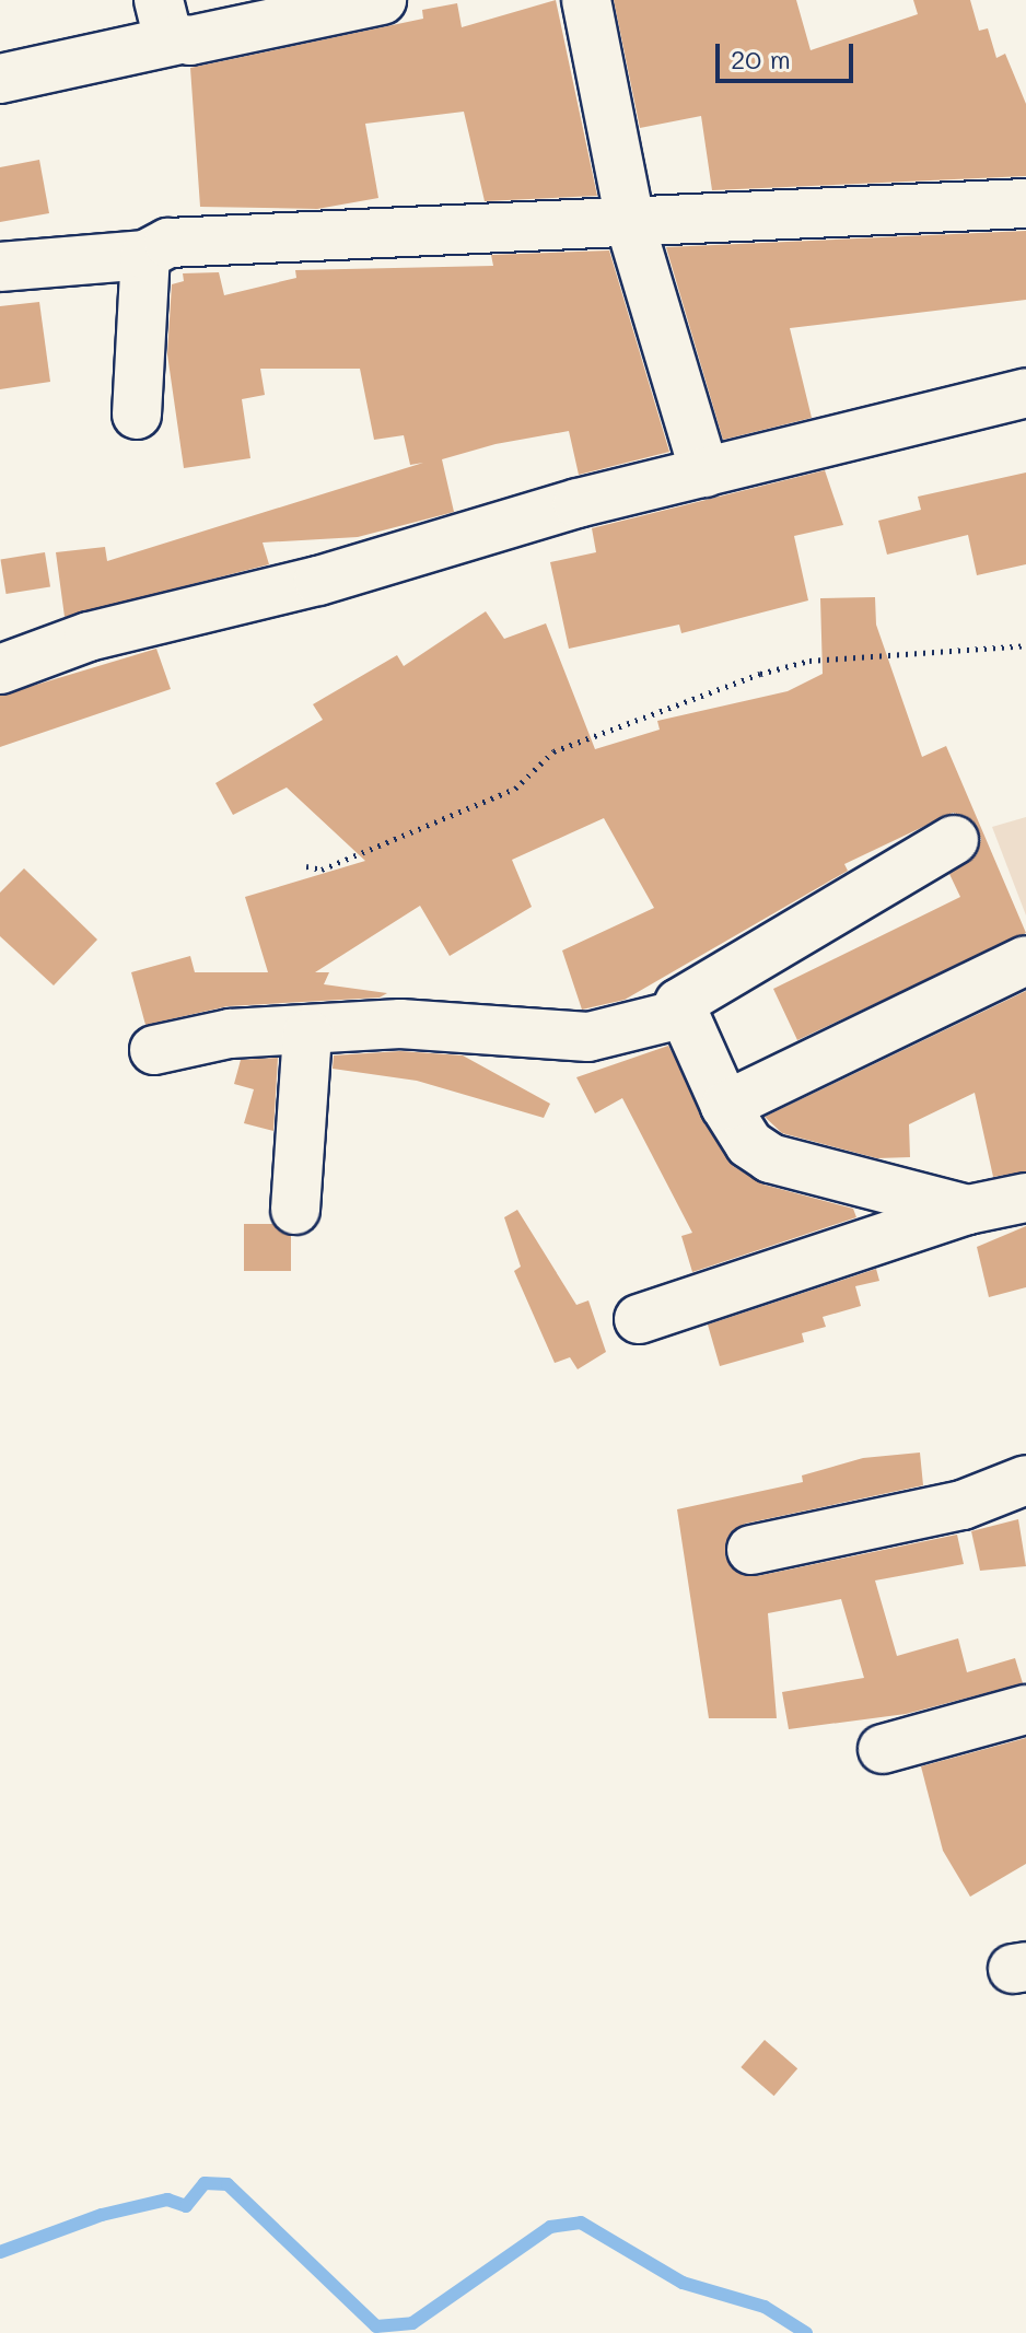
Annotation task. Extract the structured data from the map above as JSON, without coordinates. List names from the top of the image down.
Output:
{
  "scale_bar": "20 m"
}
